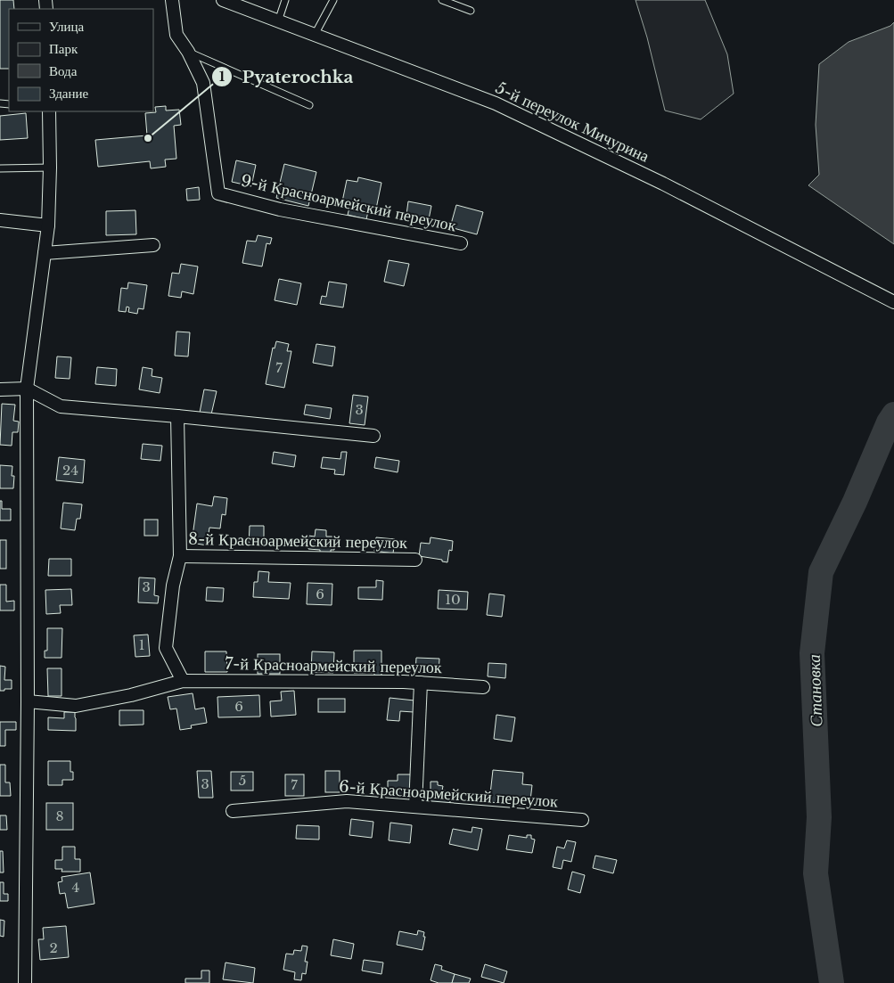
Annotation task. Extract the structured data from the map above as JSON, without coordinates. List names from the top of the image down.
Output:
{
  "streets": {
    "street": [
      "5-й переулок Мичурина",
      "9-й Красноармейский переулок",
      "8-й Красноармейский переулок",
      "7-й Красноармейский переулок",
      "6-й Красноармейский переулок"
    ]
  },
  "water": ["Становка"],
  "places": ["Pyaterochka"],
  "house_numbers": [
    "7",
    "3",
    "24",
    "3",
    "6",
    "10",
    "1",
    "6",
    "5",
    "3",
    "7",
    "8",
    "4",
    "2"
  ],
  "legend": [
    "Улица",
    "Парк",
    "Вода",
    "Здание"
  ]
}
